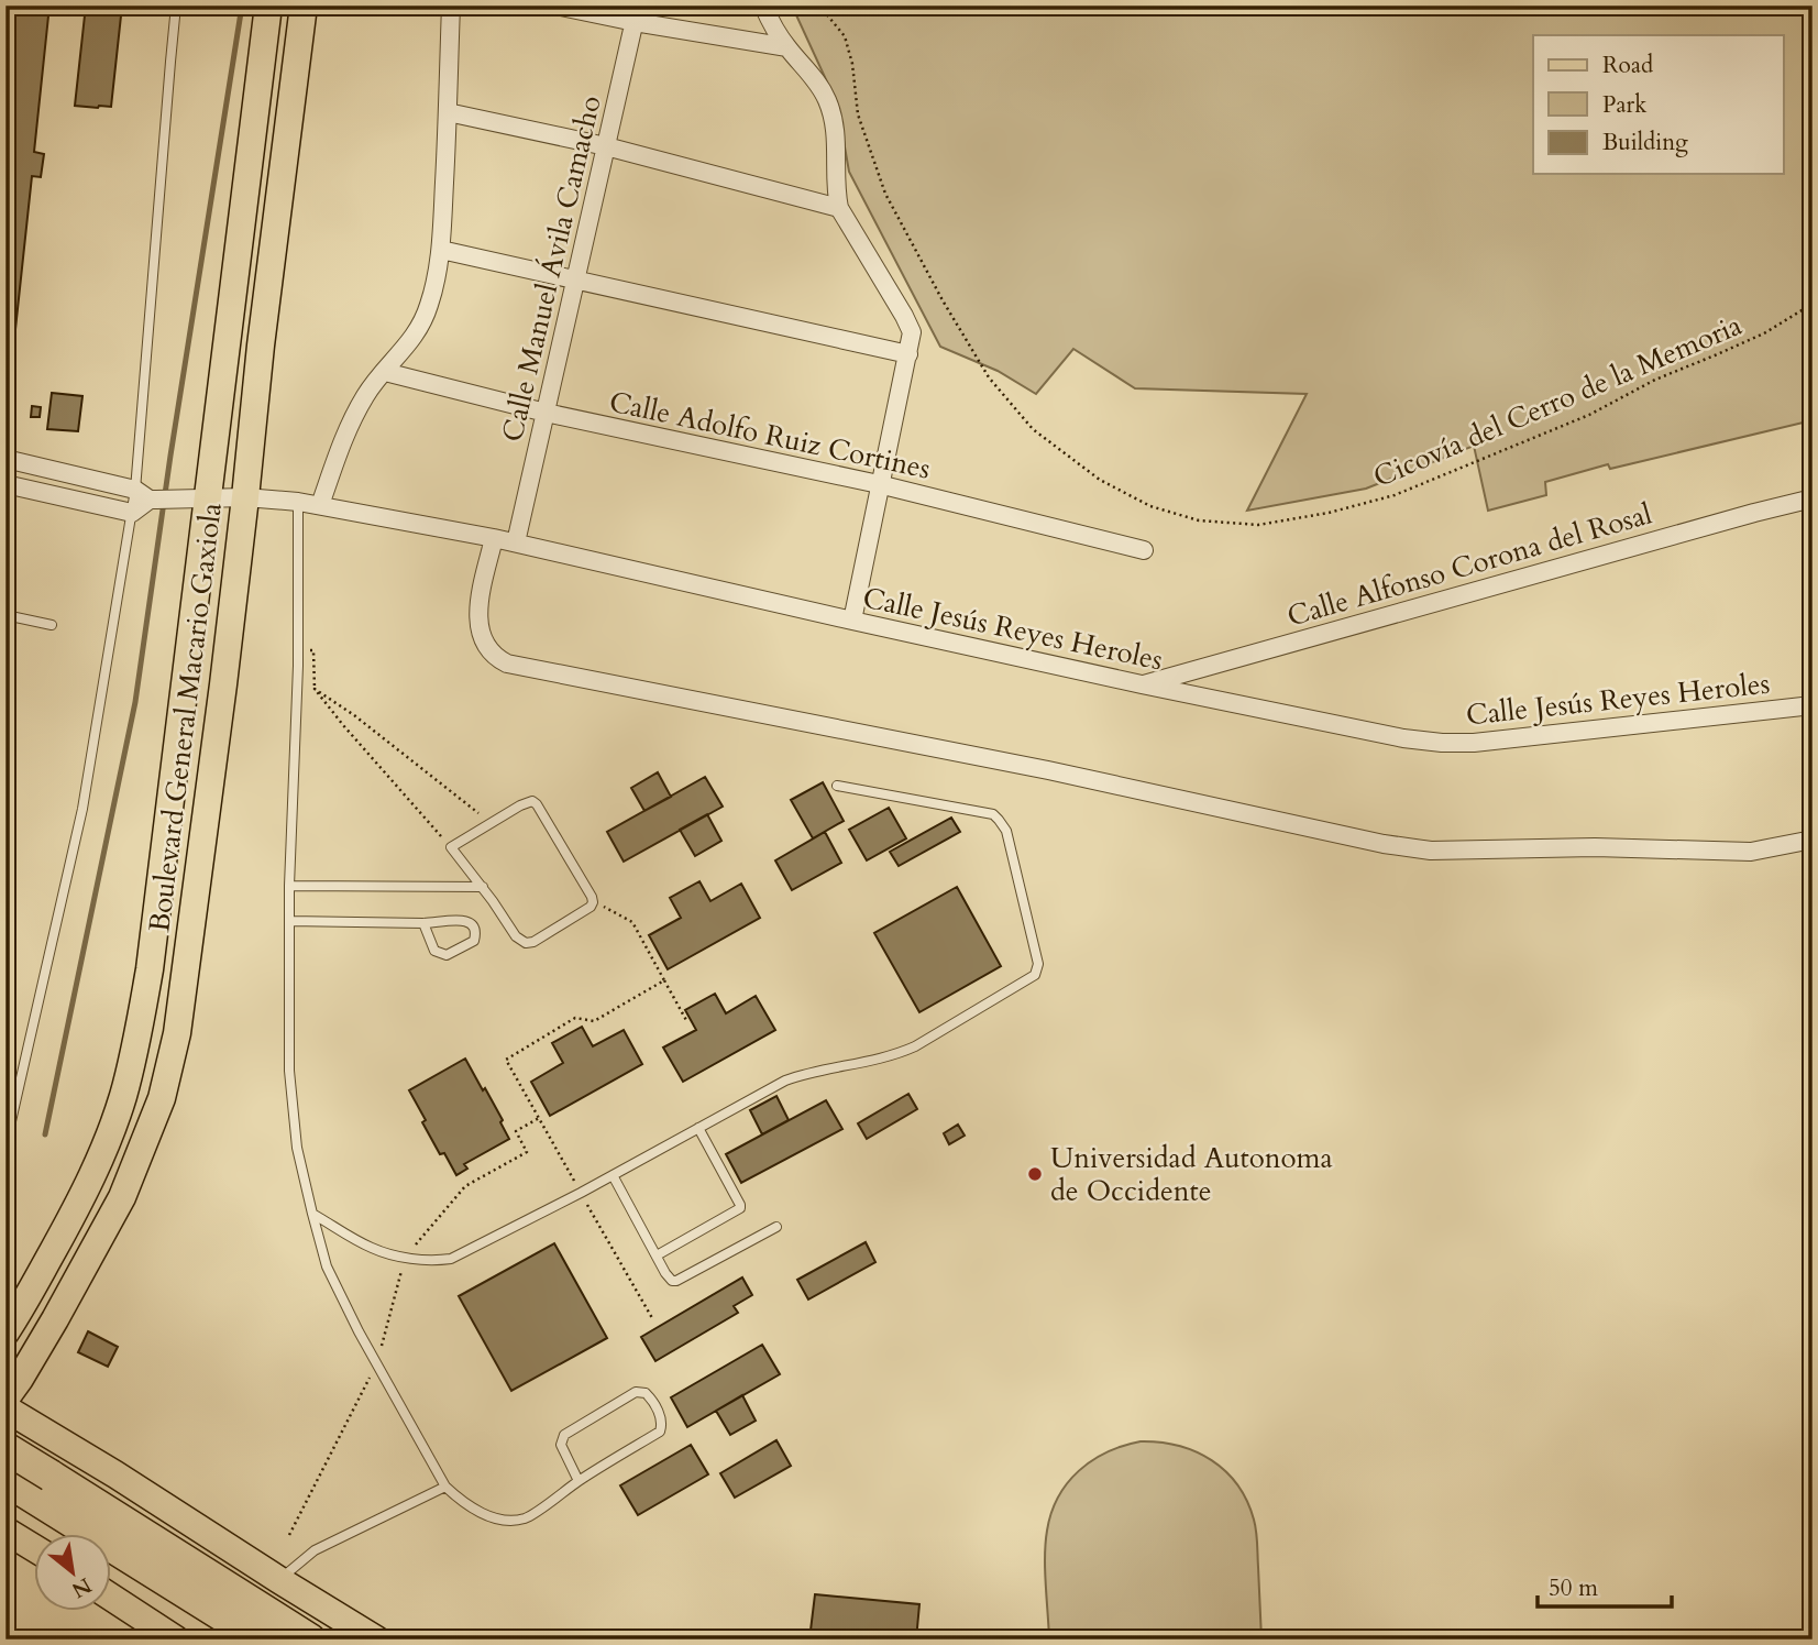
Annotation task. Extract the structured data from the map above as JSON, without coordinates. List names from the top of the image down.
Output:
{
  "streets": {
    "main road": ["Boulevard General Macario Gaxiola"],
    "street": [
      "Calle Manuel Ávila Camacho",
      "Calle Adolfo Ruiz Cortines",
      "Calle Alfonso Corona del Rosal",
      "Calle Jesús Reyes Heroles"
    ],
    "path": ["Cicovía del Cerro de la Memoria"]
  },
  "crossings": [
    ["Calle Manuel Ávila Camacho", "Calle Adolfo Ruiz Cortines"],
    ["Calle Manuel Ávila Camacho", "Calle Jesús Reyes Heroles"],
    ["Calle Alfonso Corona del Rosal", "Calle Jesús Reyes Heroles"],
    ["Calle Jesús Reyes Heroles", "Boulevard General Macario Gaxiola"]
  ],
  "places": ["Universidad Autonoma de Occidente"],
  "legend": ["Road", "Park", "Building"],
  "scale_bar": "50 m",
  "north": "bottom right"
}
